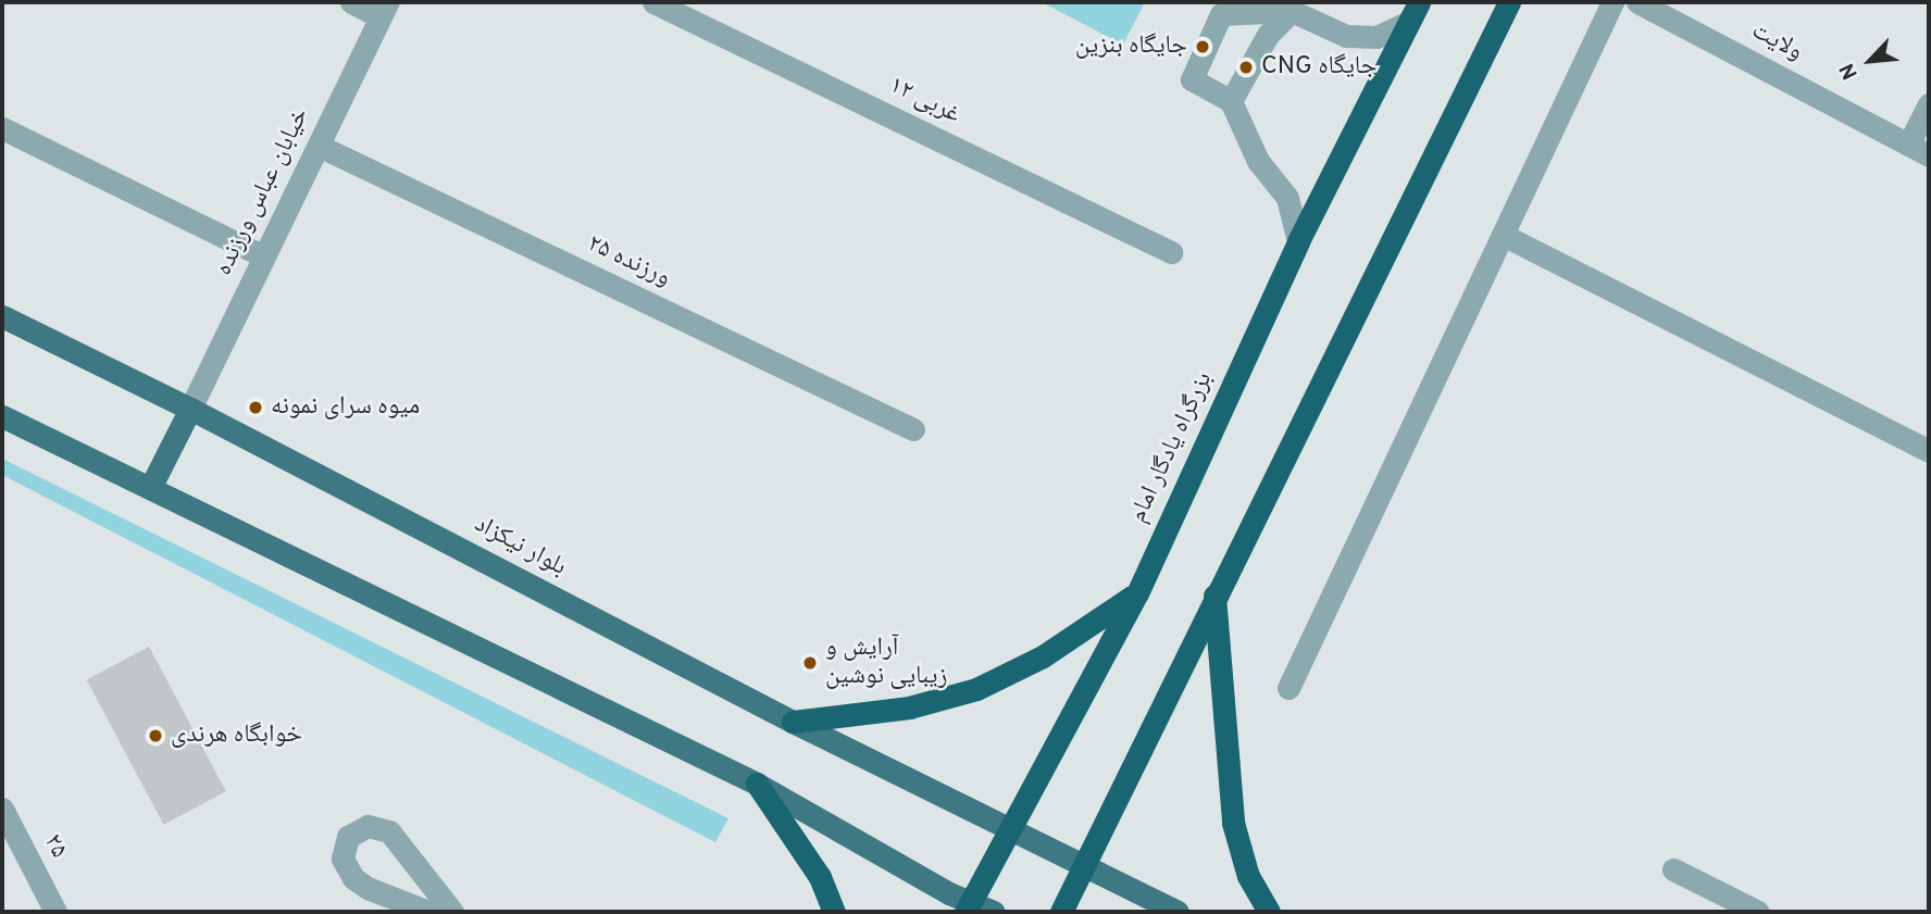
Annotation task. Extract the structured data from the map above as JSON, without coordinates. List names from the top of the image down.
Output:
{
  "streets": {
    "highway": ["بزرگراه یادگار امام"],
    "main road": ["بلوار نیکزاد"],
    "street": [
      "ولایت",
      "غربی ۱۲",
      "خیابان عباس ورزنده",
      "ورزنده ۲۵",
      "۲۵"
    ]
  },
  "crossings": [
    ["خیابان عباس ورزنده", "ورزنده ۲۵"],
    ["خیابان عباس ورزنده", "بلوار نیکزاد"],
    ["بزرگراه یادگار امام", "بلوار نیکزاد"]
  ],
  "places": [
    "جایگاه بنزین",
    "CNG جایگاه",
    "میوه سرای نمونه",
    "آرایش و زیبایی نوشین",
    "خوابگاه هرندی"
  ],
  "north": "bottom left"
}
